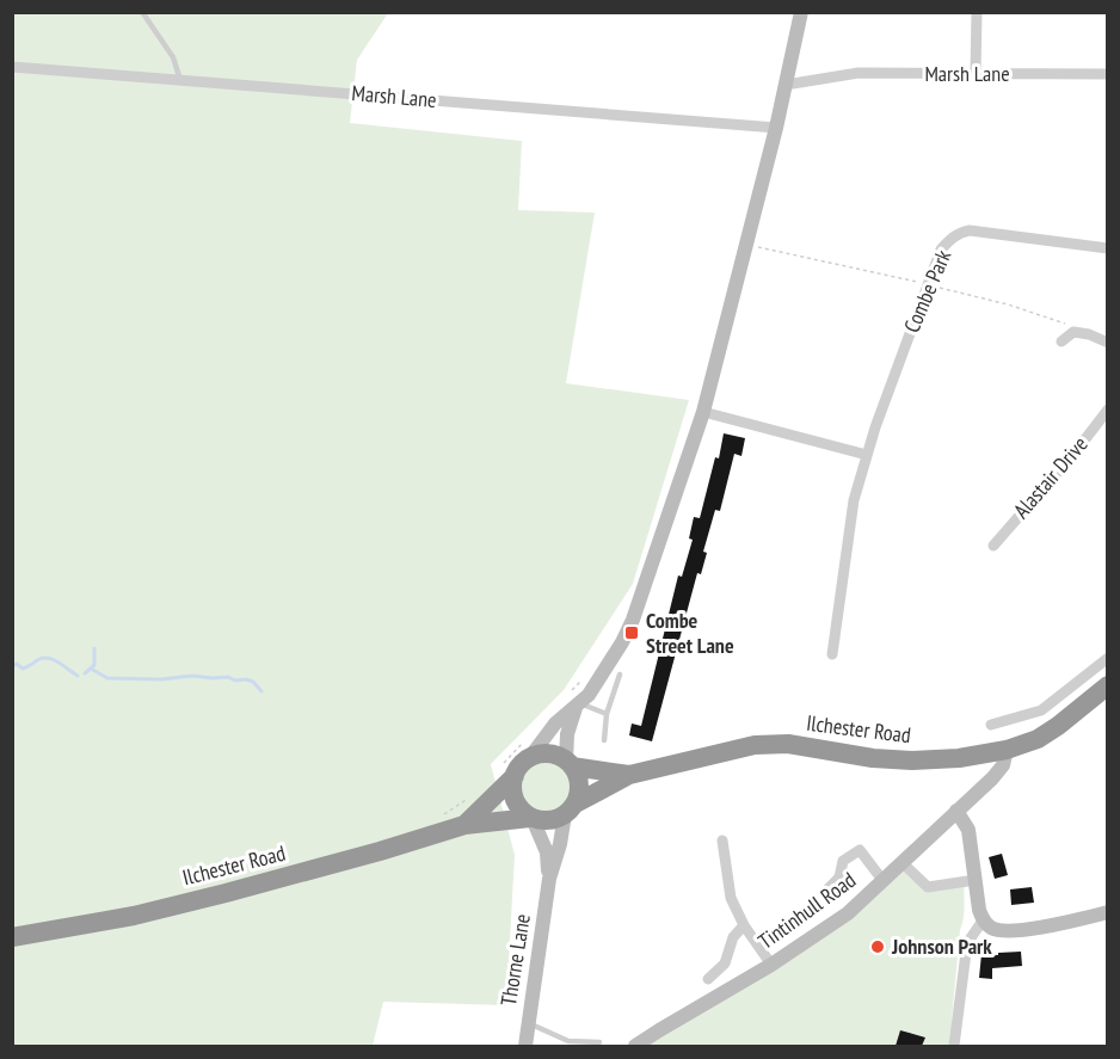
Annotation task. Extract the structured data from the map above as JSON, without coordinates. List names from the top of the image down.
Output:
{
  "streets": {
    "highway": ["Ilchester Road"],
    "street": [
      "Marsh Lane",
      "Combe Park",
      "Alastair Drive",
      "Tintinhull Road",
      "Thorne Lane"
    ]
  },
  "crossings": [
    ["Ilchester Road", "Tintinhull Road"],
    ["Ilchester Road", "Thorne Lane"]
  ],
  "places": {
    "transit": ["Combe Street Lane"],
    "other": ["Johnson Park"]
  }
}
